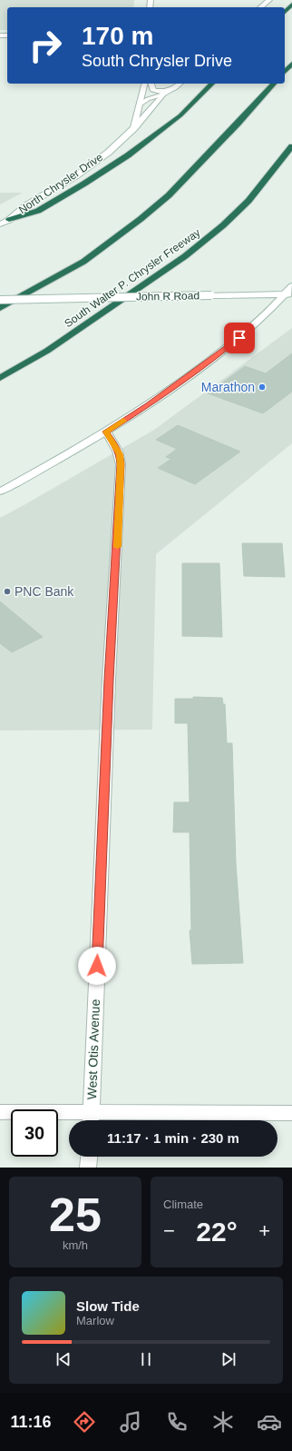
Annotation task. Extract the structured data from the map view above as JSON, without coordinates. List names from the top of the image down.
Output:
{
  "streets": {
    "highway": ["South Walter P. Chrysler Freeway"],
    "main road": ["North Chrysler Drive", "John R Road", "West Otis Avenue"]
  },
  "places": ["Marathon", "PNC Bank"],
  "page": {
    "turn": ["170 m", "South Chrysler Drive"],
    "limit": "30",
    "trip": "11:17 · 1 min · 230 m",
    "tile": [
      ["25", "km/h"],
      "Climate"
    ],
    "heat": ["−", "22°", "+"],
    "song": ["Slow Tide", "Marlow"],
    "tabs": "11:16"
  }
}
